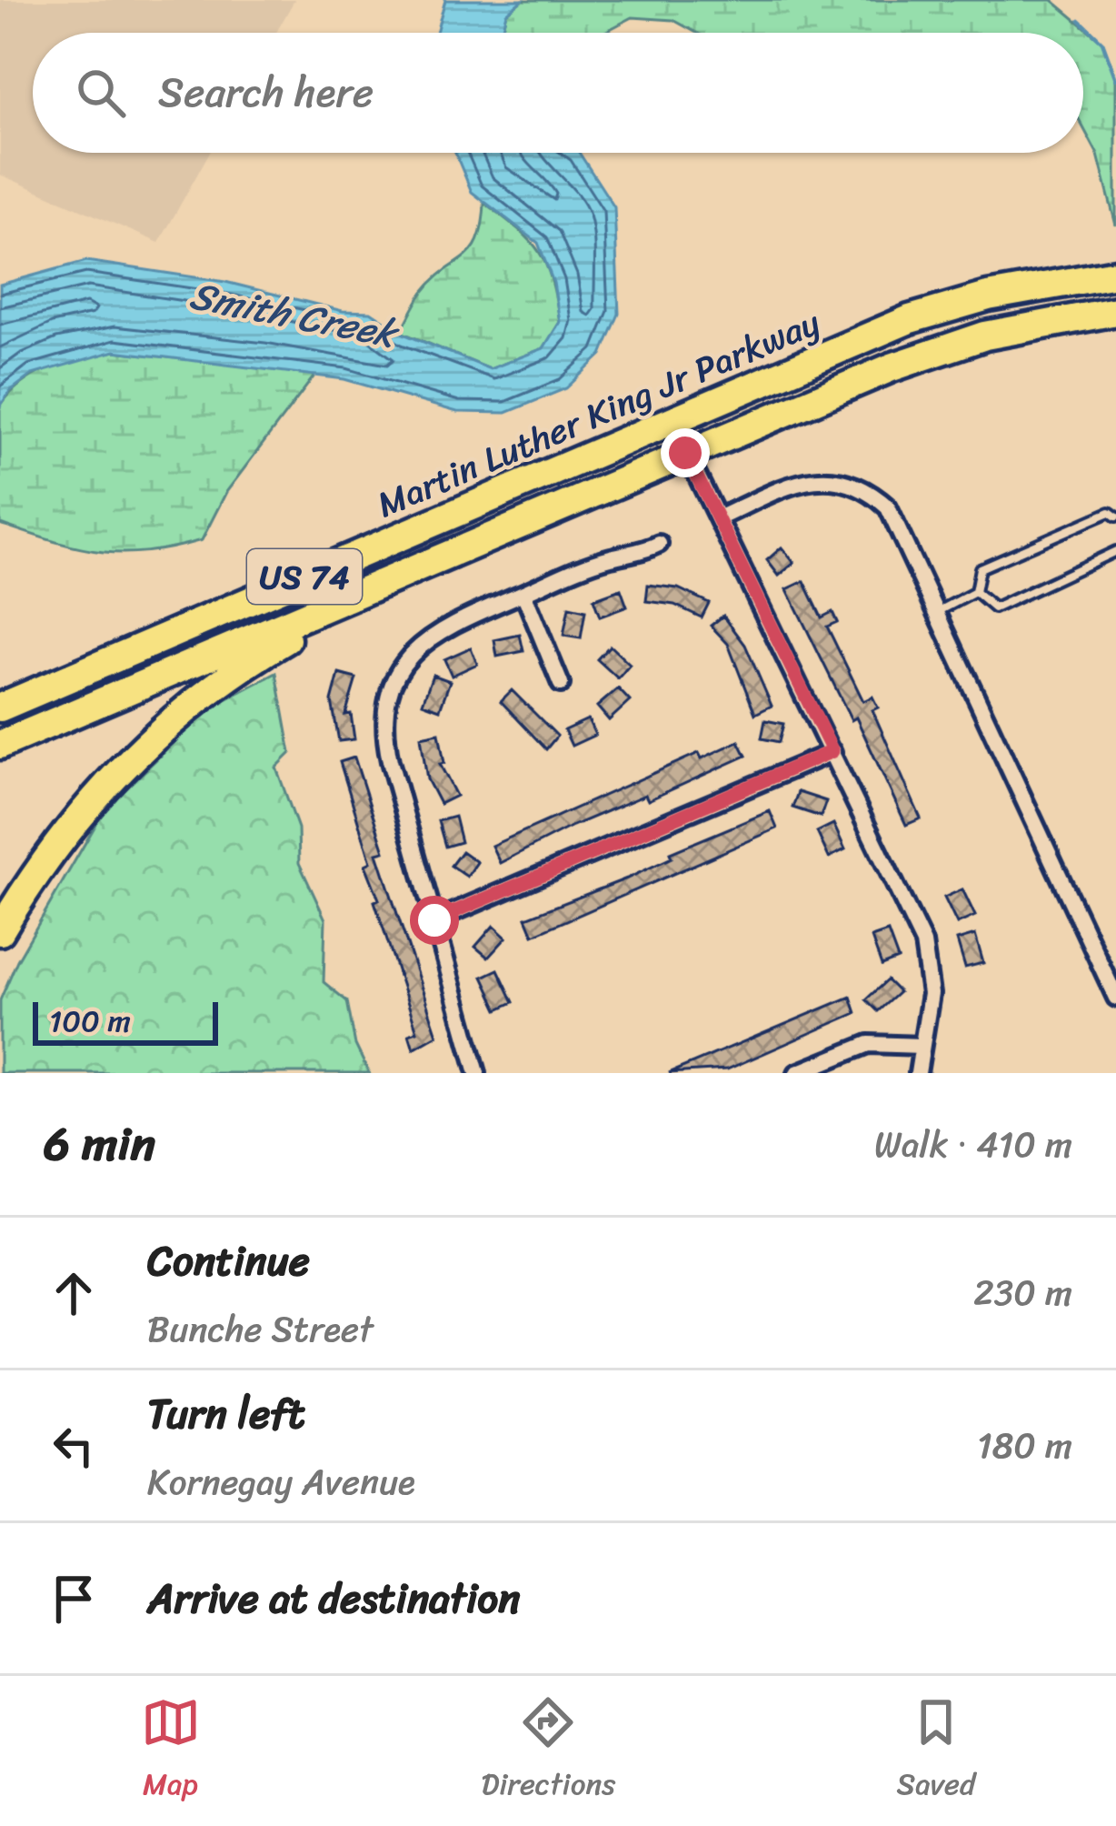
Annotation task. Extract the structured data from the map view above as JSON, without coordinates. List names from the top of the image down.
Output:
{
  "streets": {
    "highway": ["Martin Luther King Jr Parkway", "US 74"]
  },
  "water": ["Smith Creek"],
  "scale_bar": "100 m",
  "page": {
    "search": "Search here",
    "scale": "100 m",
    "heading": ["6 min", "Walk · 410 m"],
    "list": [
      ["Continue", "Bunche Street", "230 m"],
      ["Turn left", "Kornegay Avenue", "180 m"],
      "Arrive at destination"
    ],
    "nav": ["Map", "Directions", "Saved"]
  }
}
